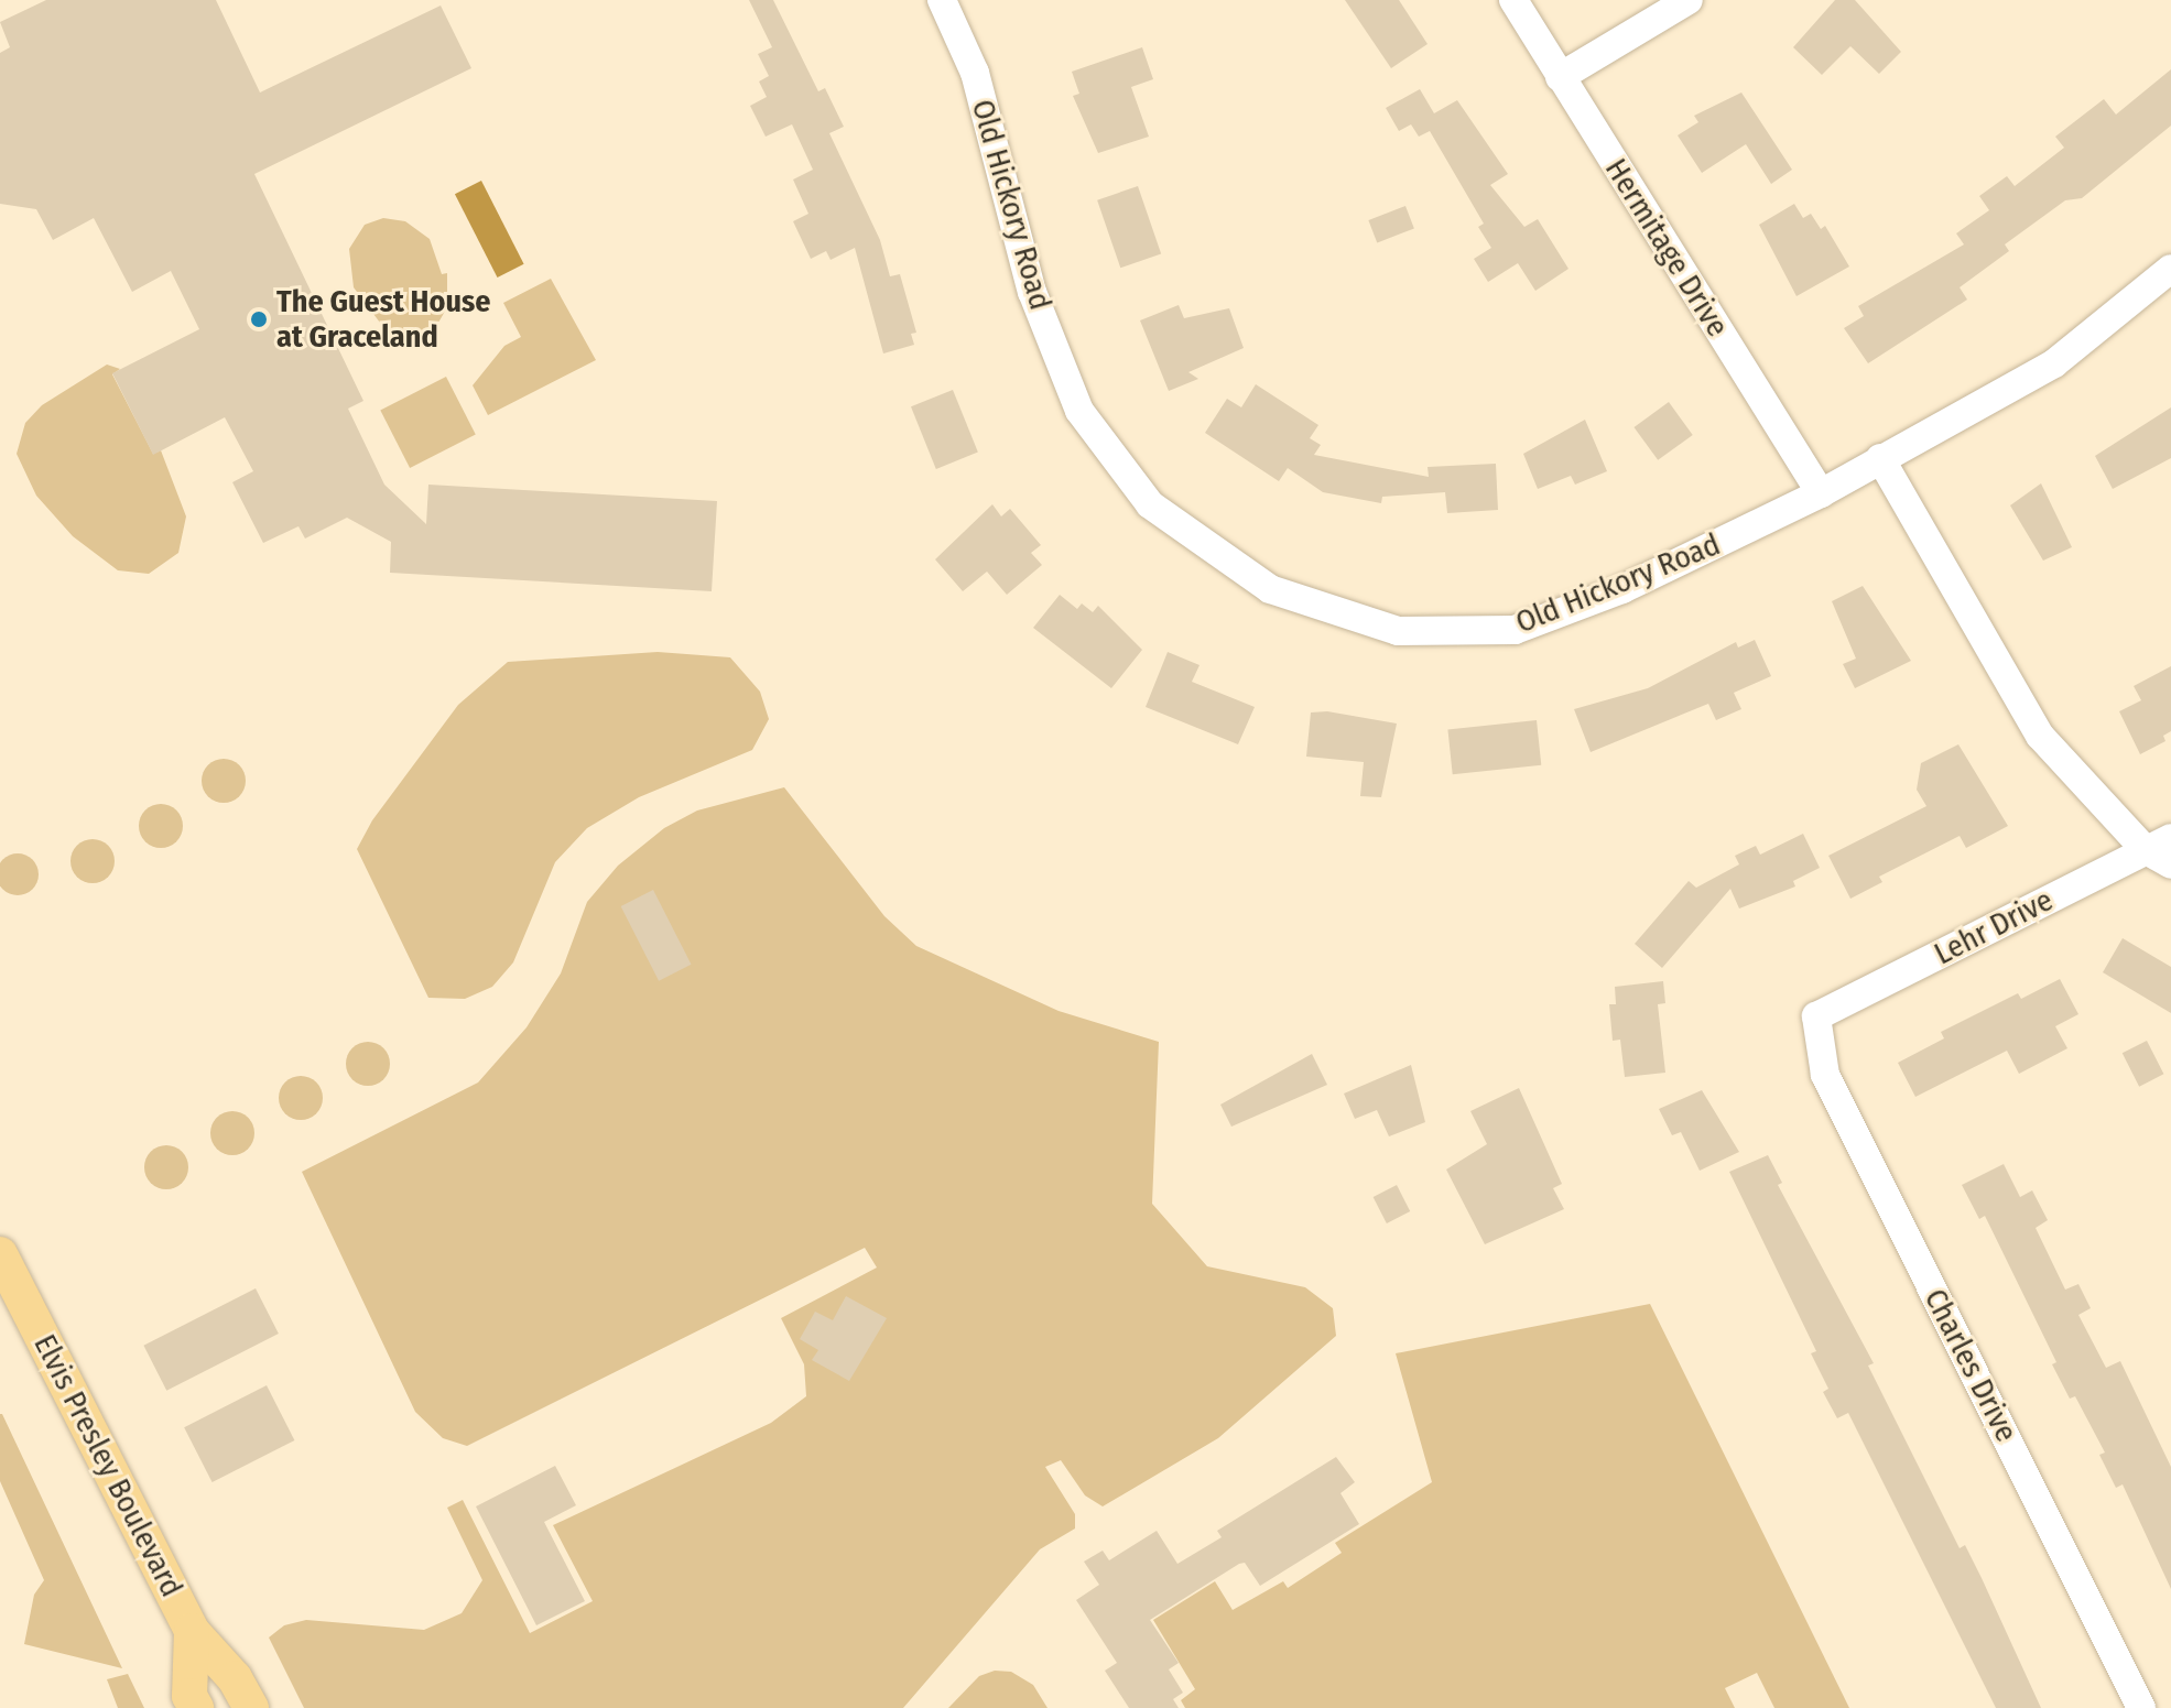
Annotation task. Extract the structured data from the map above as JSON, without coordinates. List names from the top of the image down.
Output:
{
  "streets": {
    "main road": ["Elvis Presley Boulevard"],
    "street": [
      "Old Hickory Road",
      "Hermitage Drive",
      "Lehr Drive",
      "Charles Drive"
    ]
  },
  "crossings": [
    ["Old Hickory Road", "Hermitage Drive"],
    ["Lehr Drive", "Charles Drive"]
  ],
  "places": ["The Guest House at Graceland"]
}
